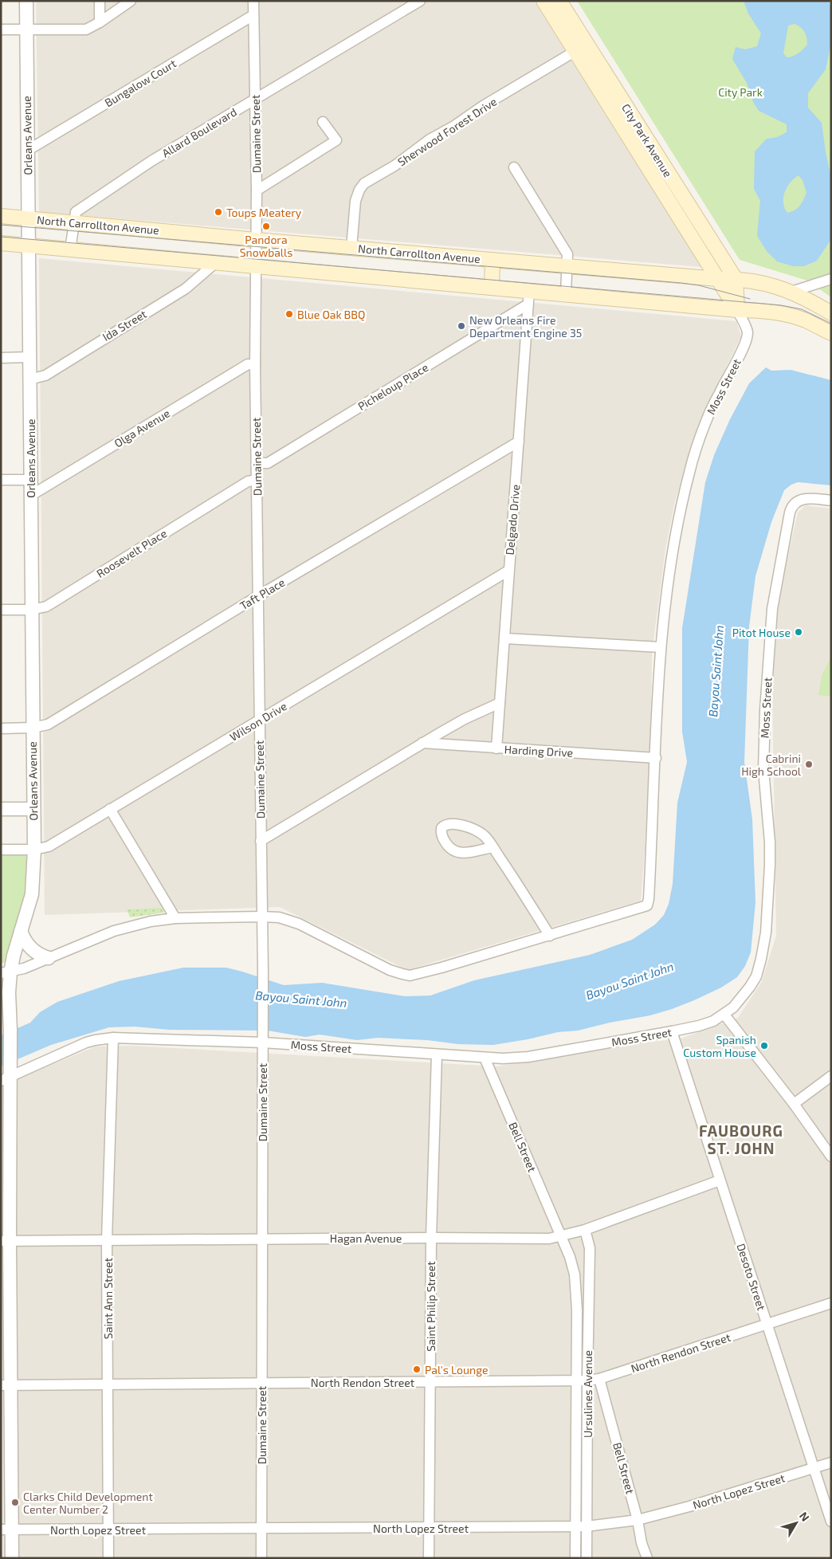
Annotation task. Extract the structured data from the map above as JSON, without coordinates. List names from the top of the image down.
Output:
{
  "streets": {
    "main road": ["City Park Avenue", "North Carrollton Avenue"],
    "street": [
      "Bungalow Court",
      "Sherwood Forest Drive",
      "Allard Boulevard",
      "Dumaine Street",
      "Orleans Avenue",
      "Ida Street",
      "Picheloup Place",
      "Moss Street",
      "Olga Avenue",
      "Delgado Drive",
      "Roosevelt Place",
      "Taft Place",
      "Wilson Drive",
      "Harding Drive",
      "Bell Street",
      "Hagan Avenue",
      "Desoto Street",
      "Saint Ann Street",
      "Saint Philip Street",
      "North Rendon Street",
      "Ursulines Avenue",
      "North Lopez Street"
    ]
  },
  "crossings": [
    ["Bungalow Court", "Dumaine Street"],
    ["Bungalow Court", "Orleans Avenue"],
    ["Sherwood Forest Drive", "City Park Avenue"],
    ["Sherwood Forest Drive", "North Carrollton Avenue"],
    ["Allard Boulevard", "Dumaine Street"],
    ["Allard Boulevard", "North Carrollton Avenue"],
    ["Dumaine Street", "North Carrollton Avenue"],
    ["Dumaine Street", "Picheloup Place"],
    ["Dumaine Street", "Moss Street"],
    ["Dumaine Street", "Olga Avenue"],
    ["Dumaine Street", "Roosevelt Place"],
    ["Dumaine Street", "Taft Place"],
    ["Dumaine Street", "Wilson Drive"],
    ["Dumaine Street", "Hagan Avenue"],
    ["Dumaine Street", "North Rendon Street"],
    ["Dumaine Street", "North Lopez Street"],
    ["Orleans Avenue", "North Carrollton Avenue"],
    ["Orleans Avenue", "Ida Street"],
    ["Orleans Avenue", "Moss Street"],
    ["Orleans Avenue", "Olga Avenue"],
    ["Orleans Avenue", "Roosevelt Place"],
    ["Orleans Avenue", "Taft Place"],
    ["Orleans Avenue", "Wilson Drive"],
    ["Orleans Avenue", "Hagan Avenue"],
    ["Orleans Avenue", "North Rendon Street"],
    ["Orleans Avenue", "North Lopez Street"],
    ["City Park Avenue", "North Carrollton Avenue"],
    ["City Park Avenue", "Moss Street"],
    ["Picheloup Place", "Delgado Drive"],
    ["Moss Street", "Harding Drive"],
    ["Moss Street", "Bell Street"],
    ["Moss Street", "Desoto Street"],
    ["Moss Street", "Saint Ann Street"],
    ["Moss Street", "Saint Philip Street"],
    ["Delgado Drive", "Taft Place"],
    ["Delgado Drive", "Wilson Drive"],
    ["Delgado Drive", "Harding Drive"],
    ["Bell Street", "Hagan Avenue"],
    ["Bell Street", "North Rendon Street"],
    ["Bell Street", "Ursulines Avenue"],
    ["Bell Street", "North Lopez Street"],
    ["Hagan Avenue", "Desoto Street"],
    ["Hagan Avenue", "Saint Ann Street"],
    ["Hagan Avenue", "Saint Philip Street"],
    ["Hagan Avenue", "Ursulines Avenue"],
    ["Desoto Street", "North Rendon Street"],
    ["Desoto Street", "North Lopez Street"],
    ["Saint Ann Street", "North Rendon Street"],
    ["Saint Ann Street", "North Lopez Street"],
    ["Saint Philip Street", "North Rendon Street"],
    ["Saint Philip Street", "North Lopez Street"],
    ["North Rendon Street", "Ursulines Avenue"],
    ["Ursulines Avenue", "North Lopez Street"]
  ],
  "districts": ["FAUBOURG ST. JOHN"],
  "water": ["Bayou Saint John"],
  "parks": ["City Park"],
  "places": [
    "Toups Meatery",
    "Pandora Snowballs",
    "Blue Oak BBQ",
    "New Orleans Fire Department Engine 35",
    "Pitot House",
    "Cabrini High School",
    "Spanish Custom House",
    "Pal's Lounge",
    "Clarks Child Development Center Number 2"
  ],
  "north": "top right"
}
